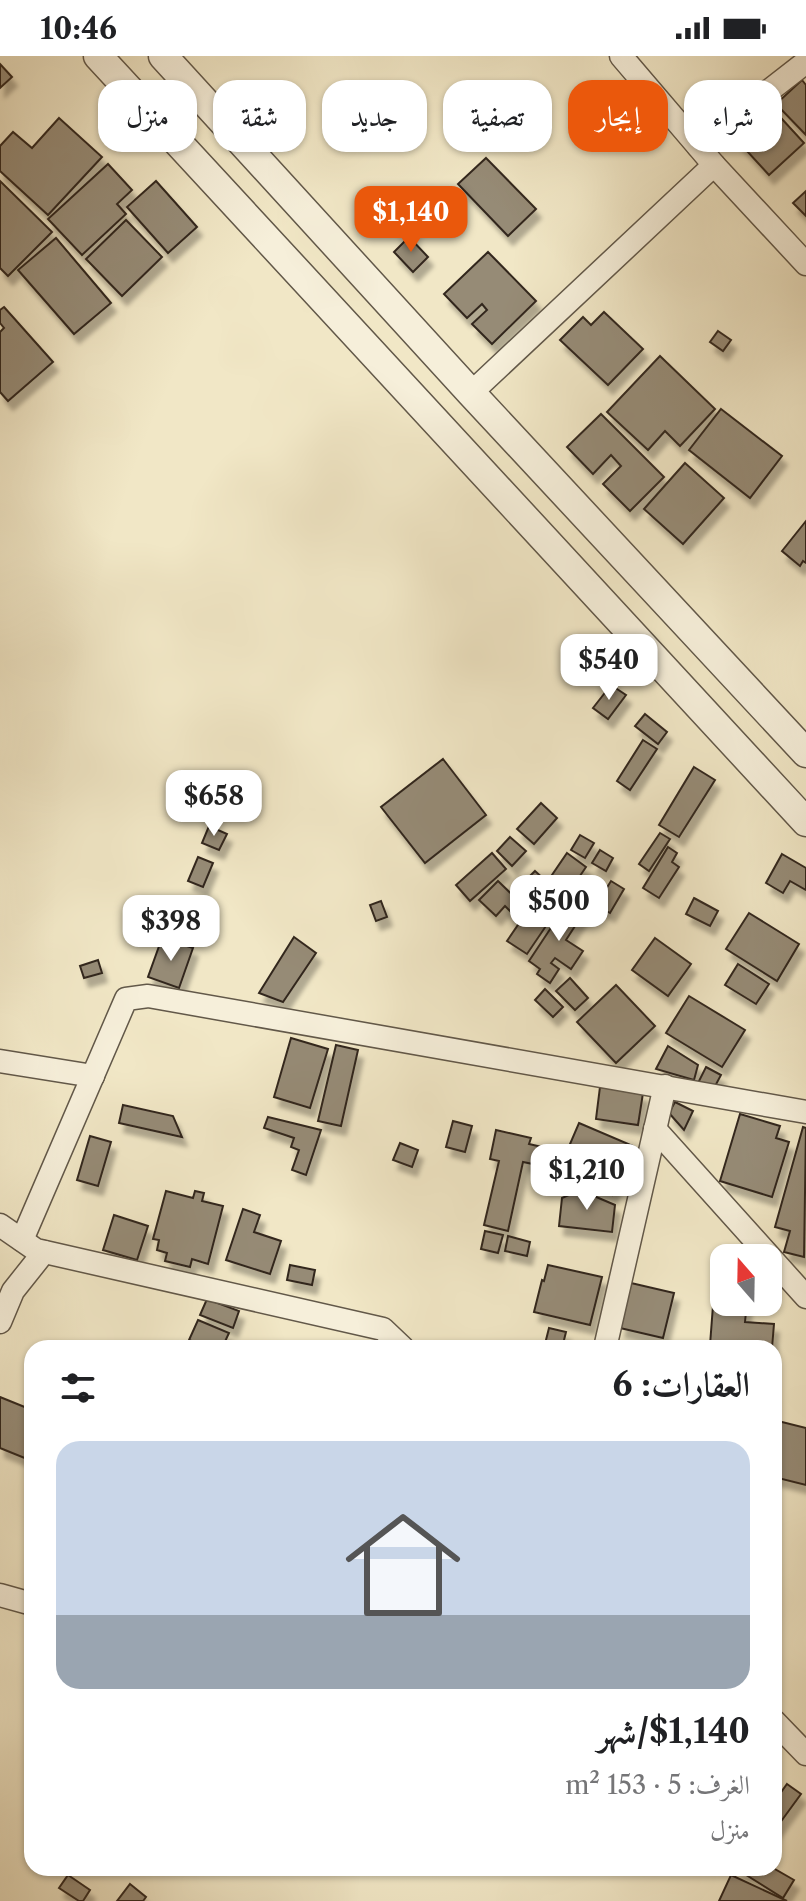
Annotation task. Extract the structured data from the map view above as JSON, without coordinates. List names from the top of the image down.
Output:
{
  "north": "top",
  "page": {
    "status": "10:46",
    "chip": [
      "شراء",
      "إيجار",
      "تصفية",
      "جديد",
      "شقة",
      "منزل"
    ],
    "price": [
      "$1,140",
      "$540",
      "$658",
      "$500",
      "$398",
      "$1,210"
    ],
    "heading": "العقارات: 6",
    "list": [
      {
        "name": "$1,140/شهر",
        "note": "الغرف: 5 · 153 m² · منزل"
      }
    ]
  }
}
